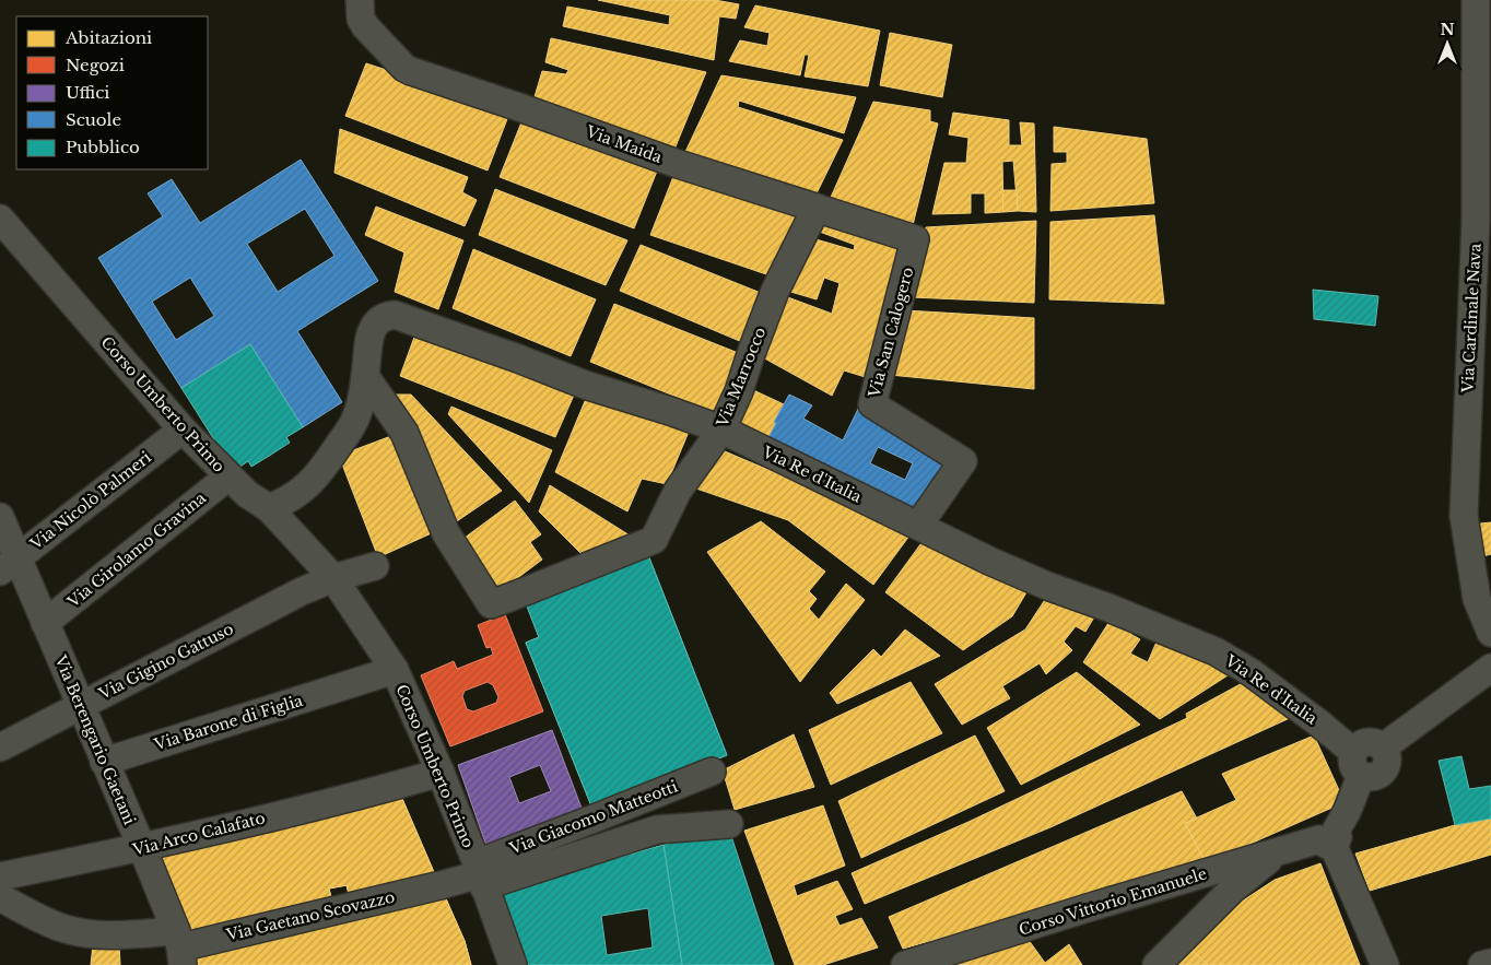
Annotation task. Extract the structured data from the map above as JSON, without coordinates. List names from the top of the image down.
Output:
{
  "streets": {
    "street": [
      "Via Maida",
      "Via Cardinale Nava",
      "Via San Calogero",
      "Via Marrocco",
      "Corso Umberto Primo",
      "Via Re d'Italia",
      "Via Nicolò Palmeri",
      "Via Girolamo Gravina",
      "Via Gigino Gattuso",
      "Via Barone di Figlia",
      "Via Berengario Gaetani",
      "Via Giacomo Matteotti",
      "Via Arco Calafato",
      "Corso Vittorio Emanuele",
      "Via Gaetano Scovazzo"
    ]
  },
  "crossings": [
    ["Via Maida", "Via San Calogero"],
    ["Via Maida", "Via Marrocco"],
    ["Via San Calogero", "Via Re d'Italia"],
    ["Via Marrocco", "Via Re d'Italia"],
    ["Corso Umberto Primo", "Via Re d'Italia"],
    ["Corso Umberto Primo", "Via Nicolò Palmeri"],
    ["Corso Umberto Primo", "Via Girolamo Gravina"],
    ["Corso Umberto Primo", "Via Gigino Gattuso"],
    ["Corso Umberto Primo", "Via Barone di Figlia"],
    ["Corso Umberto Primo", "Via Giacomo Matteotti"],
    ["Corso Umberto Primo", "Via Arco Calafato"],
    ["Corso Umberto Primo", "Via Gaetano Scovazzo"],
    ["Via Nicolò Palmeri", "Via Berengario Gaetani"],
    ["Via Girolamo Gravina", "Via Berengario Gaetani"],
    ["Via Gigino Gattuso", "Via Berengario Gaetani"],
    ["Via Barone di Figlia", "Via Berengario Gaetani"],
    ["Via Berengario Gaetani", "Via Arco Calafato"],
    ["Via Berengario Gaetani", "Via Gaetano Scovazzo"],
    ["Via Giacomo Matteotti", "Via Gaetano Scovazzo"]
  ],
  "legend": [
    "Abitazioni",
    "Negozi",
    "Uffici",
    "Scuole",
    "Pubblico"
  ],
  "north": "top"
}
